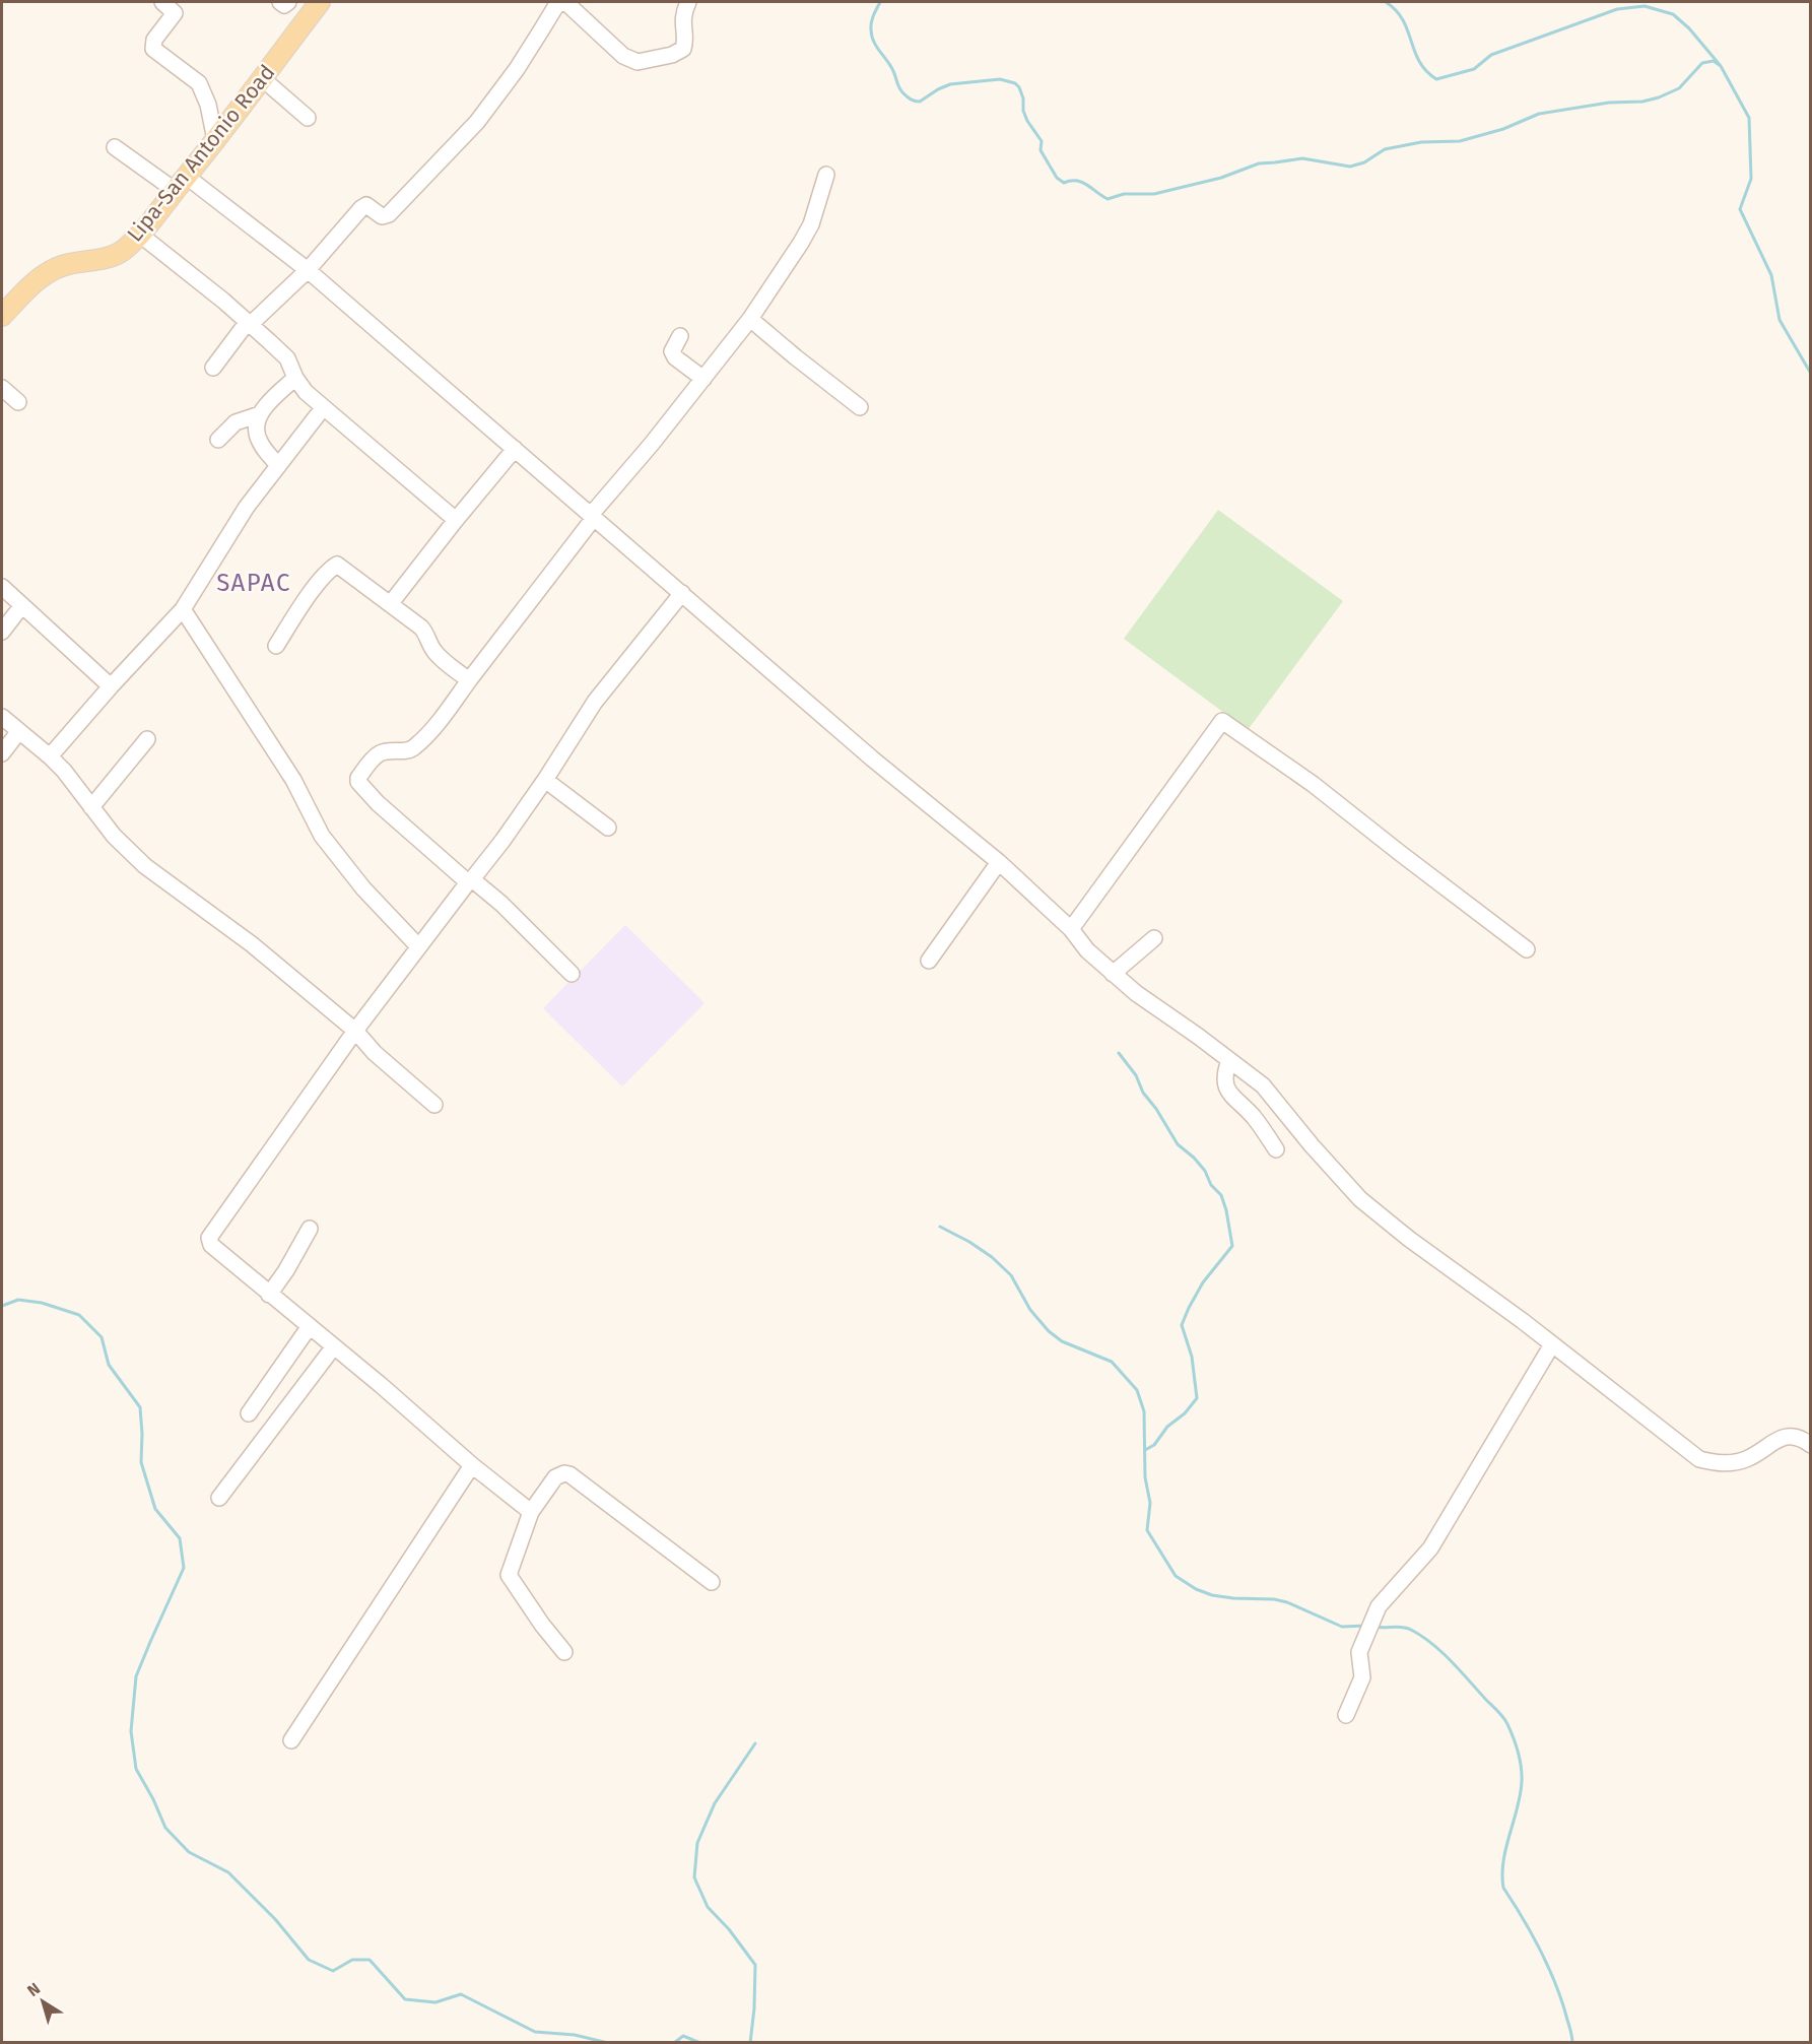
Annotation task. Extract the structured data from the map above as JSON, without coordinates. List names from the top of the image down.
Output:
{
  "streets": {
    "main road": ["Lipa-San Antonio Road"]
  },
  "districts": ["SAPAC"],
  "north": "top left"
}
